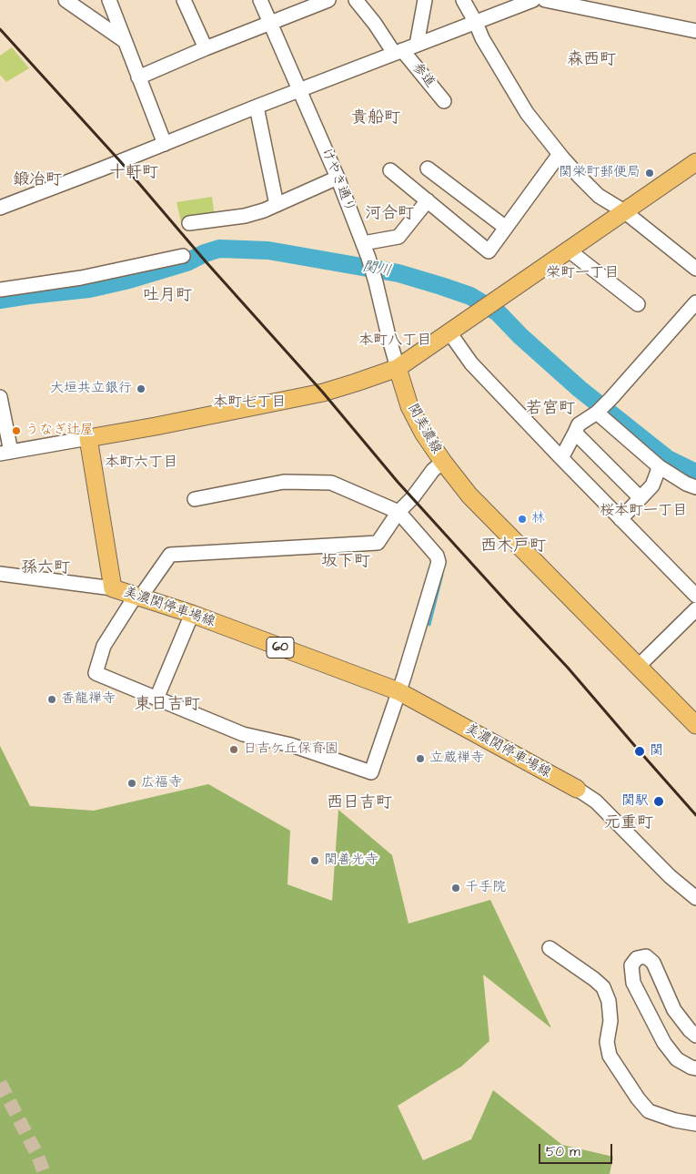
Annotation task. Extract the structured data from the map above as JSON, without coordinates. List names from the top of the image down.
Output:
{
  "streets": {
    "main road": ["関美濃線", "美濃関停車場線", "60"],
    "street": ["参道", "けやき通り"]
  },
  "crossings": [
    ["けやき通り", "関美濃線"]
  ],
  "districts": [
    "森西町",
    "貴船町",
    "十軒町",
    "鍛冶町",
    "河合町",
    "栄町一丁目",
    "吐月町",
    "本町八丁目",
    "本町七丁目",
    "若宮町",
    "本町六丁目",
    "桜本町一丁目",
    "西木戸町",
    "坂下町",
    "孫六町",
    "東日吉町",
    "西日吉町",
    "元重町"
  ],
  "water": ["関川"],
  "places": [
    "関栄町郵便局",
    "大垣共立銀行",
    "うなぎ辻屋",
    "林",
    "香龍禅寺",
    "日吉ケ丘保育園",
    "関",
    "立蔵禅寺",
    "広福寺",
    "関駅",
    "関善光寺",
    "千手院"
  ],
  "scale_bar": "50 m"
}
